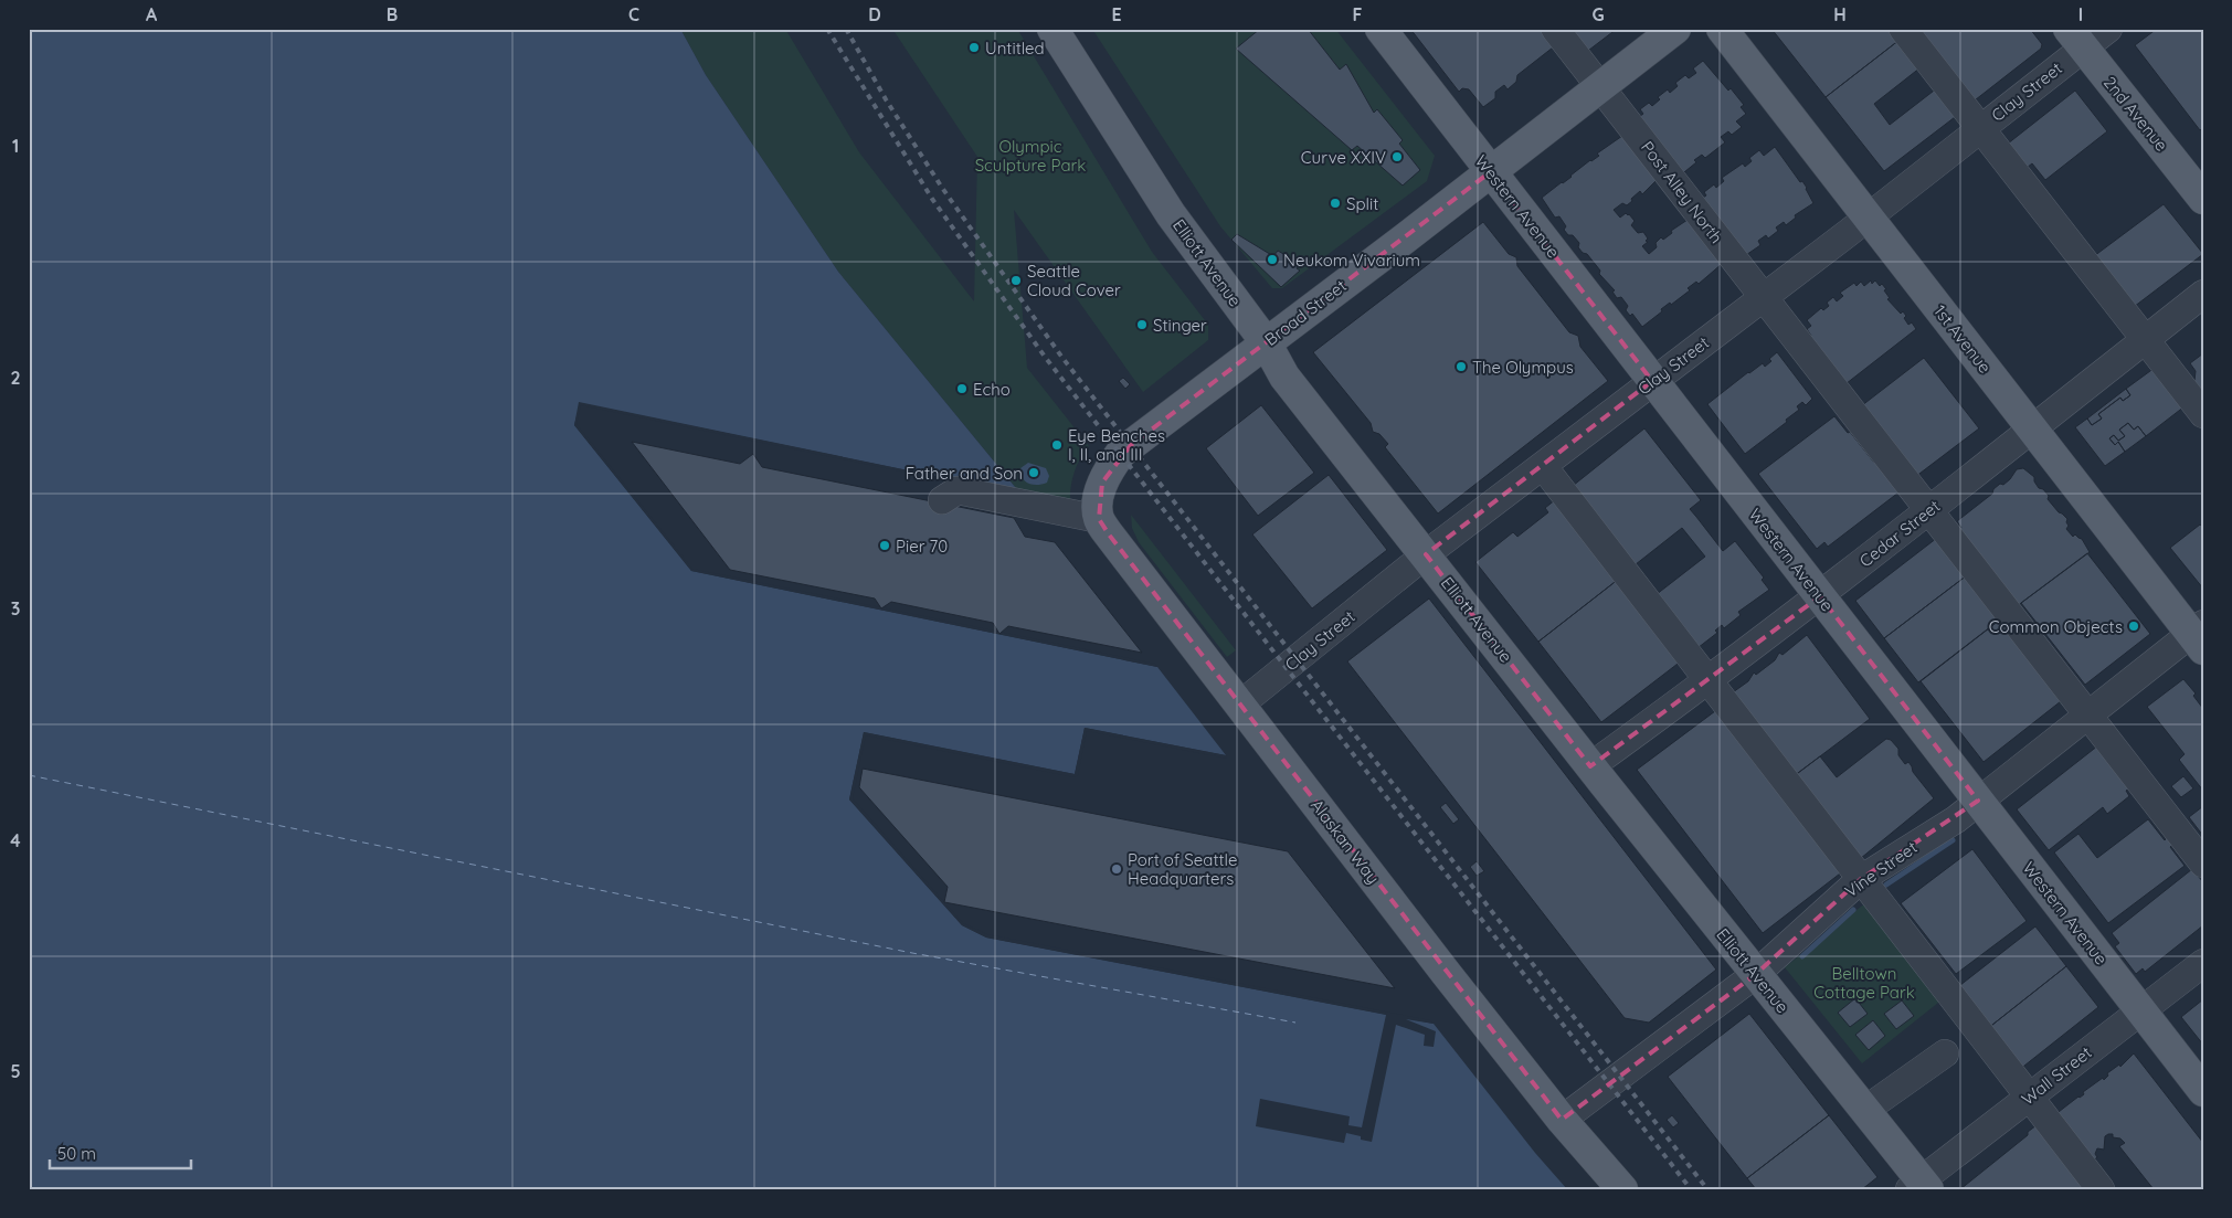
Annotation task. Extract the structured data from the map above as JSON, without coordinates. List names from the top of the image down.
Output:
{
  "streets": {
    "main road": [
      "2nd Avenue",
      "Western Avenue",
      "Elliott Avenue",
      "Broad Street",
      "1st Avenue",
      "Alaskan Way"
    ],
    "street": [
      "Clay Street",
      "Post Alley North",
      "Cedar Street",
      "Vine Street",
      "Wall Street"
    ]
  },
  "crossings": [
    ["Clay Street", "2nd Avenue"],
    ["Clay Street", "Post Alley North"],
    ["Clay Street", "Western Avenue"],
    ["Clay Street", "Elliott Avenue"],
    ["Clay Street", "1st Avenue"],
    ["Clay Street", "Alaskan Way"],
    ["Post Alley North", "Broad Street"],
    ["Post Alley North", "Cedar Street"],
    ["Post Alley North", "Vine Street"],
    ["Western Avenue", "Broad Street"],
    ["Western Avenue", "Cedar Street"],
    ["Western Avenue", "Vine Street"],
    ["Western Avenue", "Wall Street"],
    ["Elliott Avenue", "Broad Street"],
    ["Elliott Avenue", "Cedar Street"],
    ["Elliott Avenue", "Vine Street"],
    ["Elliott Avenue", "Wall Street"],
    ["Broad Street", "Alaskan Way"],
    ["1st Avenue", "Cedar Street"],
    ["1st Avenue", "Vine Street"],
    ["Alaskan Way", "Vine Street"]
  ],
  "parks": ["Olympic Sculpture Park", "Belltown Cottage Park"],
  "places": [
    "Untitled",
    "Curve XXIV",
    "Split",
    "Neukom Vivarium",
    "Seattle Cloud Cover",
    "Stinger",
    "The Olympus",
    "Echo",
    "Eye Benches I, II, and III",
    "Father and Son",
    "Pier 70",
    "Common Objects",
    "Port of Seattle Headquarters"
  ],
  "scale_bar": "50 m",
  "grid": {
    "columns": [
      "A",
      "B",
      "C",
      "D",
      "E",
      "F",
      "G",
      "H",
      "I"
    ],
    "rows": [
      "1",
      "2",
      "3",
      "4",
      "5"
    ]
  }
}
